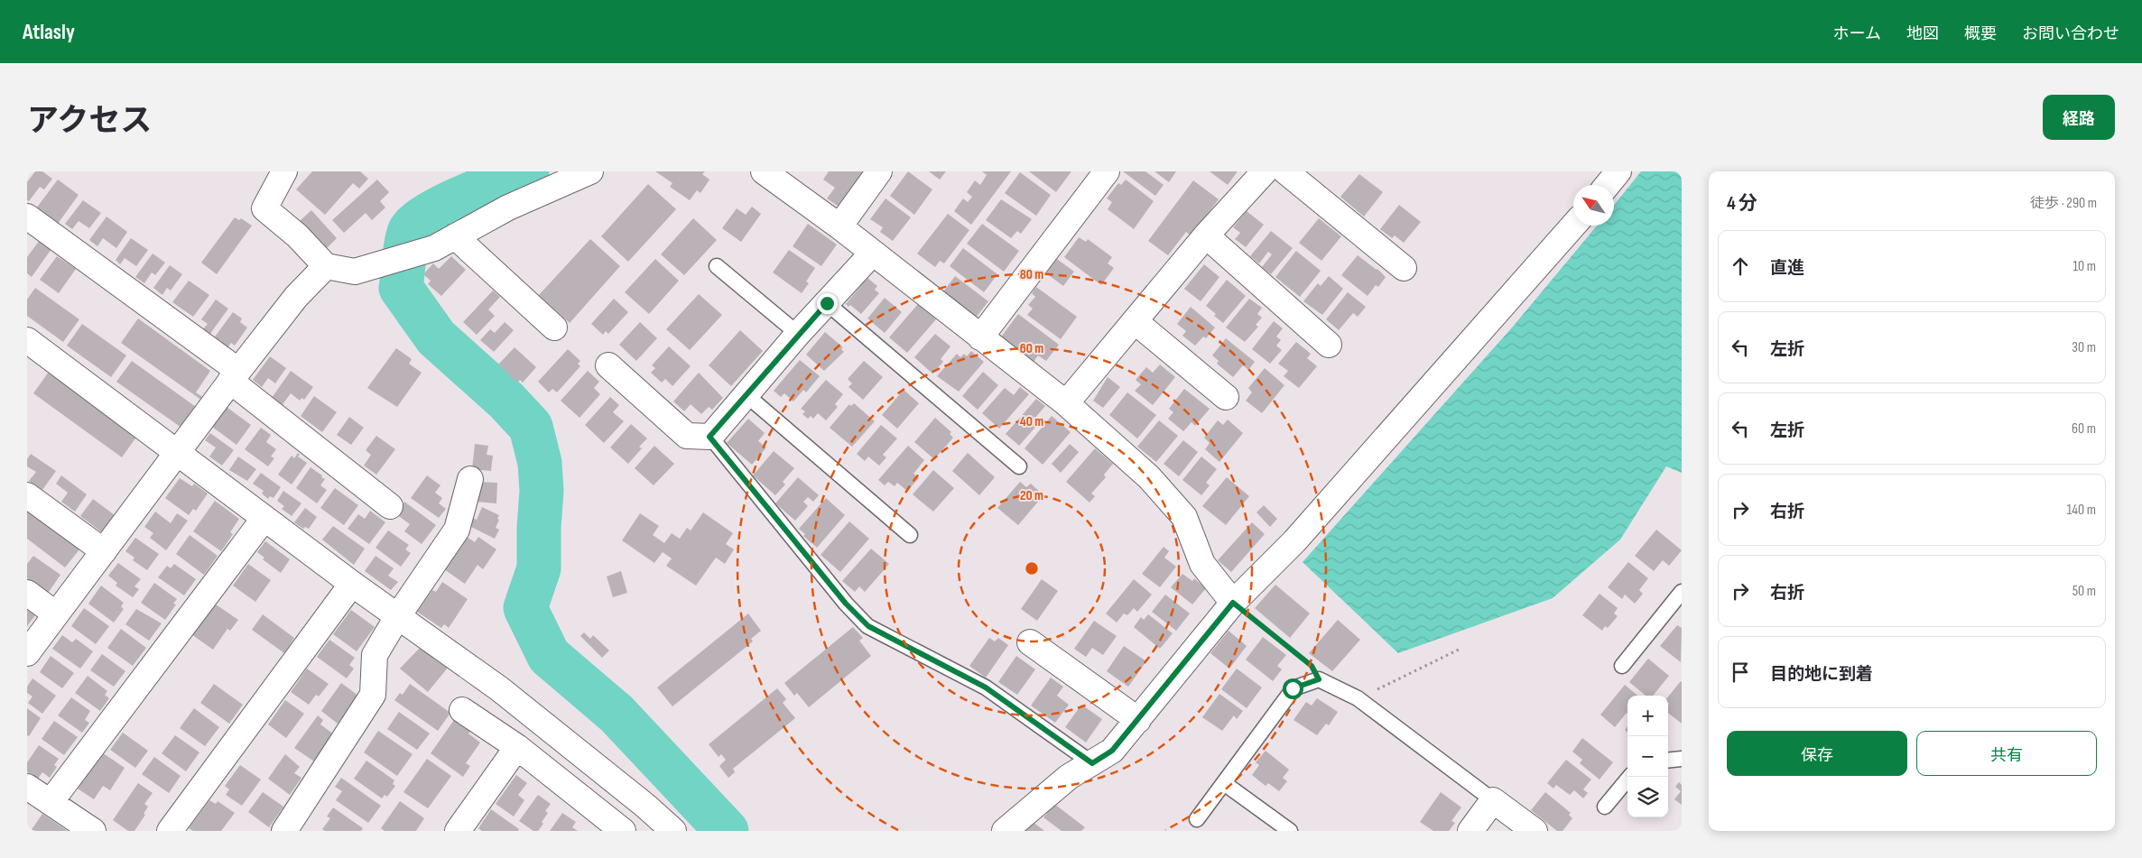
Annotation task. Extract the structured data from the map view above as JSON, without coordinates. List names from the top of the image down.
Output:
{
  "north": "top left",
  "page": {
    "header": "Atlasly",
    "nav": [
      "ホーム",
      "地図",
      "概要",
      "お問い合わせ"
    ],
    "title": "アクセス",
    "buttons": [
      "経路",
      ["保存", "共有"]
    ],
    "heading": ["4 分", "徒歩 · 290 m"],
    "list": [
      ["直進", "10 m"],
      ["左折", "30 m"],
      ["左折", "60 m"],
      ["右折", "140 m"],
      ["右折", "50 m"],
      "目的地に到着"
    ],
    "map_buttons": ["+", "−"]
  },
  "rings": [
    "80 m",
    "60 m",
    "40 m",
    "20 m"
  ]
}
